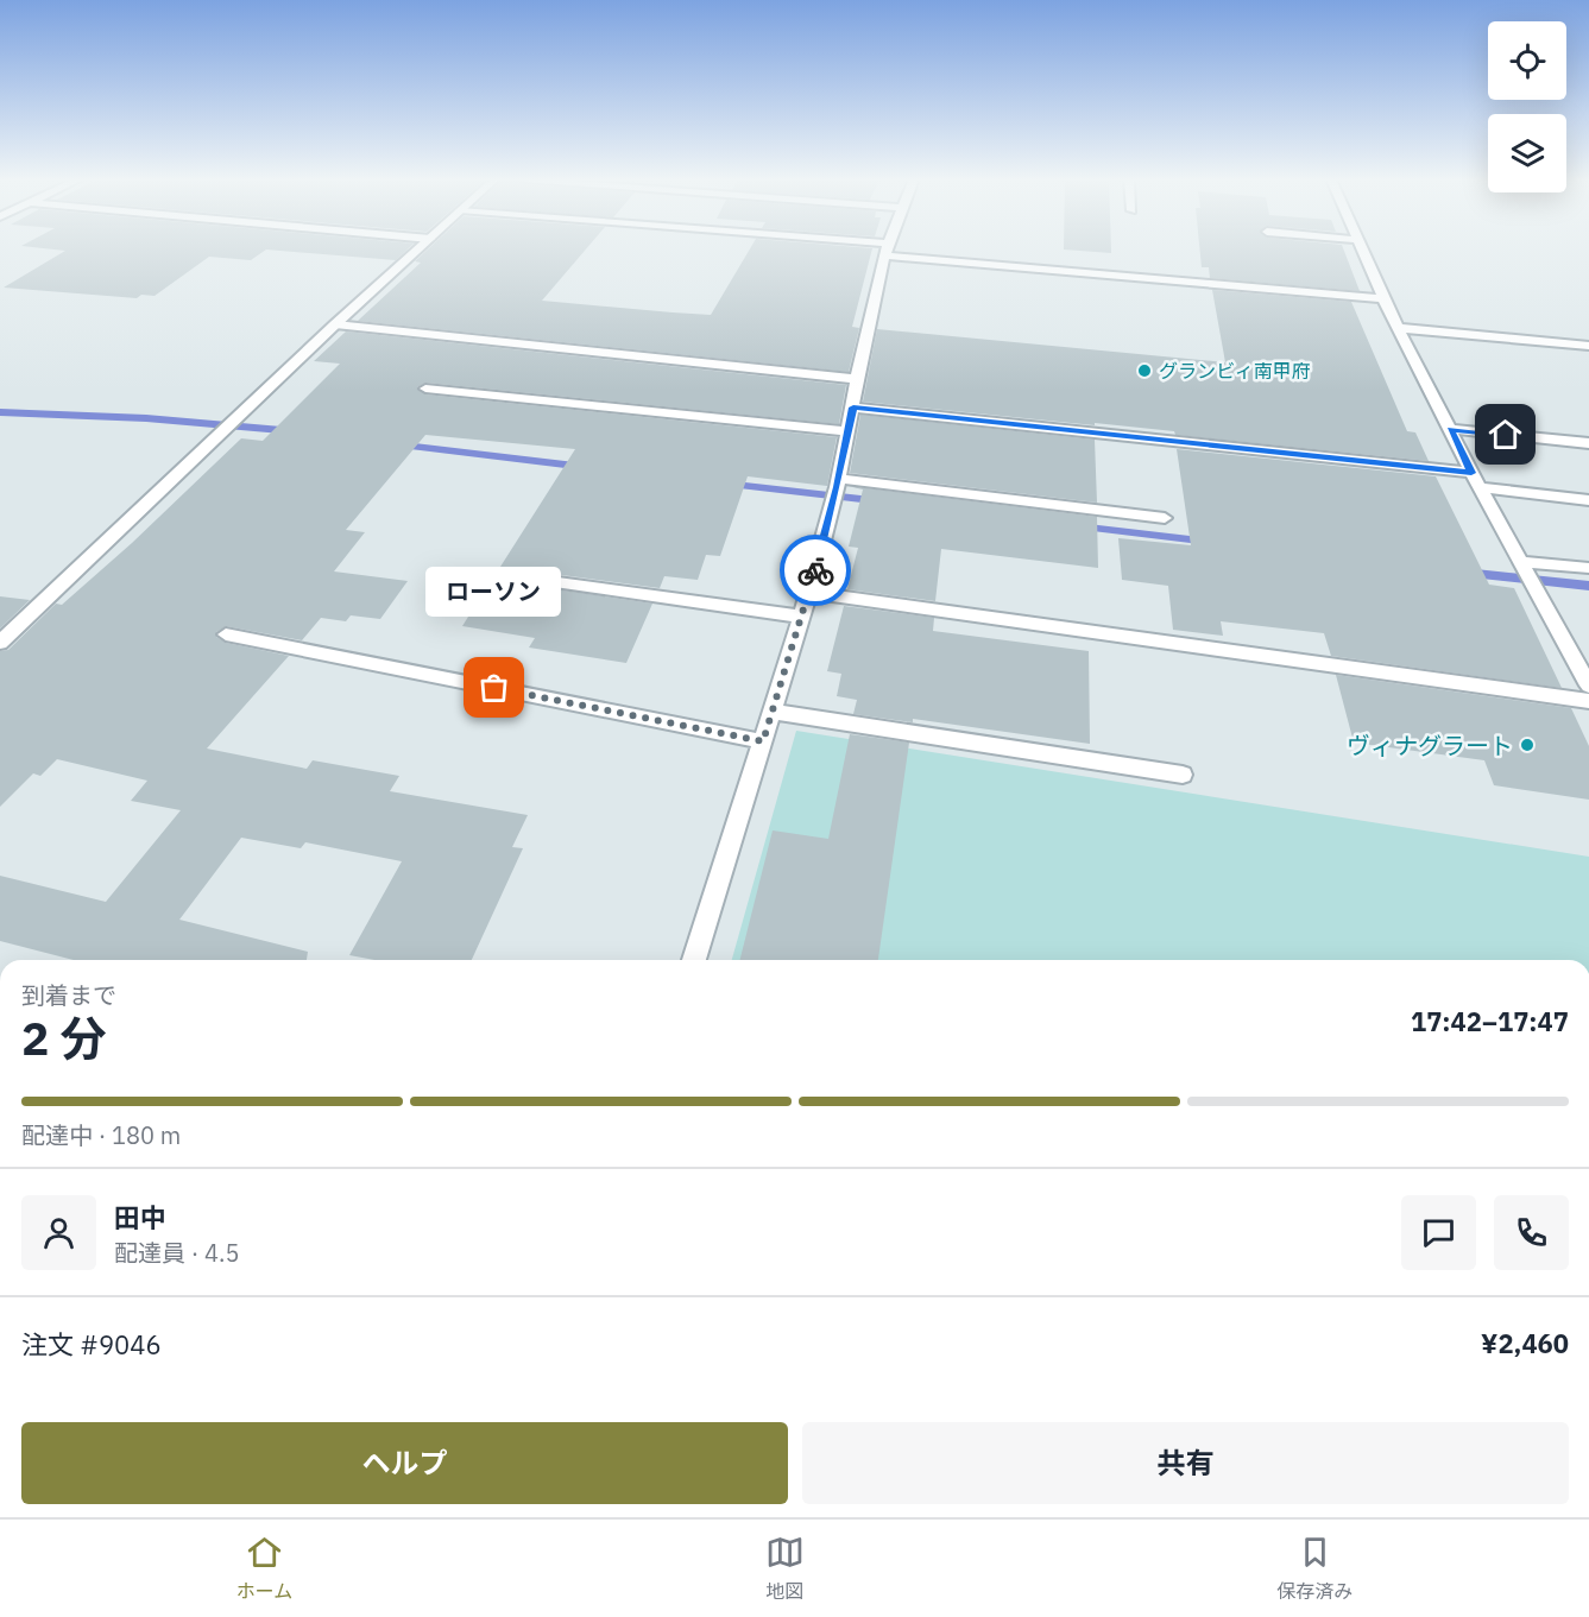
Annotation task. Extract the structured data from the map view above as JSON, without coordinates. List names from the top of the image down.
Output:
{
  "places": ["グランビィ南甲府", "ローソン", "ヴィナグラート"],
  "page": {
    "bubble": "ローソン",
    "heading": ["2 分", "到着まで", "17:42–17:47"],
    "panel": [
      "田中",
      "配達員 · 4.5",
      "注文 #9046",
      "¥2,460"
    ],
    "bar": "配達中 · 180 m",
    "buttons": ["ヘルプ", "共有"],
    "tabs": ["ホーム", "地図", "保存済み"]
  }
}
